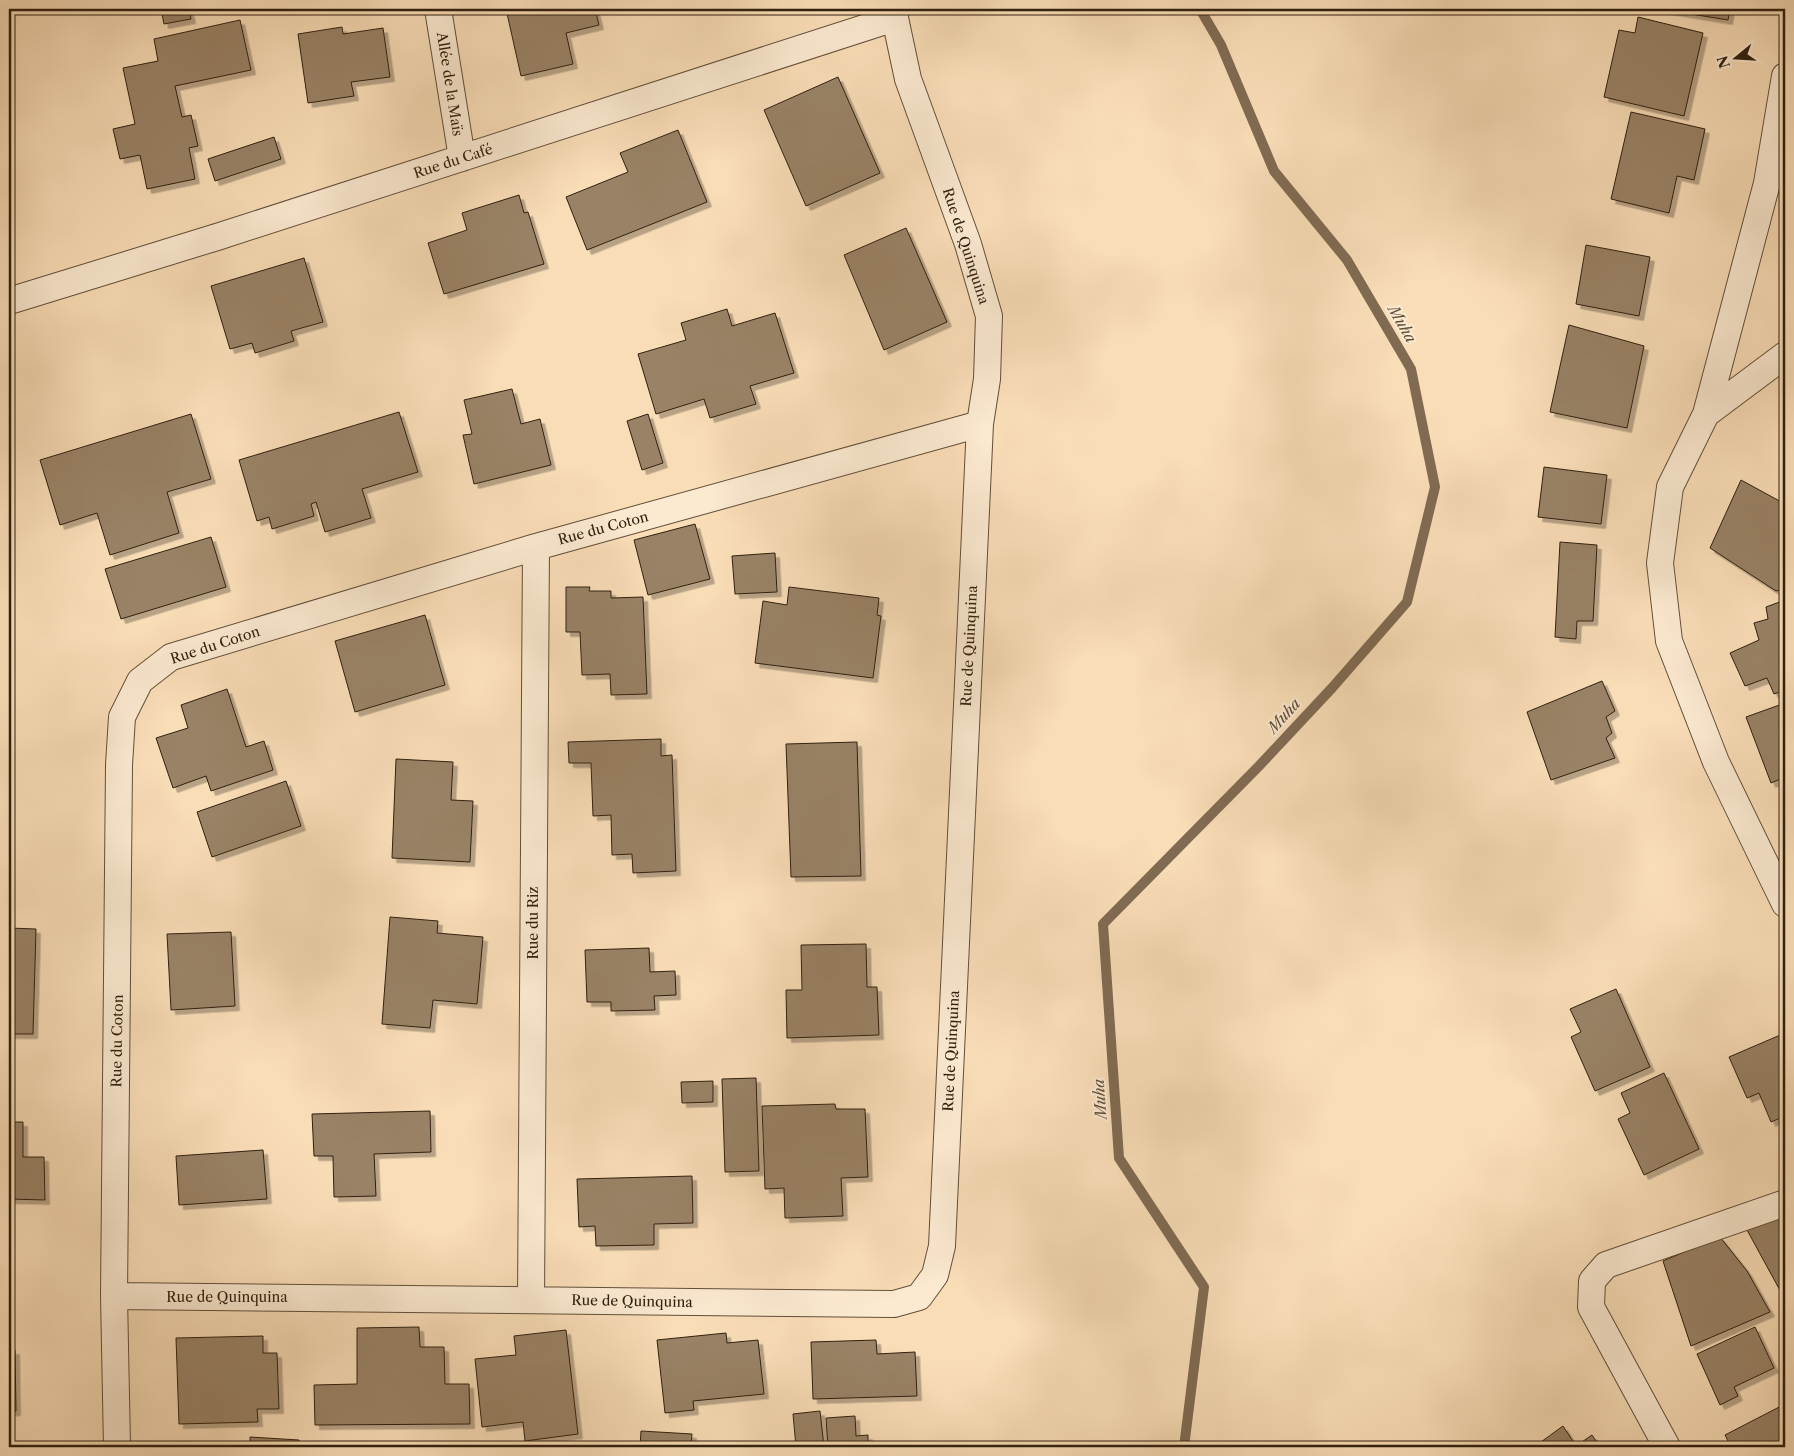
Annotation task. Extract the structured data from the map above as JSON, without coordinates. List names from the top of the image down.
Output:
{
  "streets": {
    "street": [
      "Allée de la Maïs",
      "Rue du Café",
      "Rue de Quinquina",
      "Rue du Coton",
      "Rue du Riz"
    ]
  },
  "crossings": [
    ["Allée de la Maïs", "Rue du Café"],
    ["Rue du Café", "Rue de Quinquina"],
    ["Rue de Quinquina", "Rue du Coton"],
    ["Rue de Quinquina", "Rue du Riz"],
    ["Rue du Coton", "Rue du Riz"]
  ],
  "water": ["Muha"],
  "north": "left"
}
